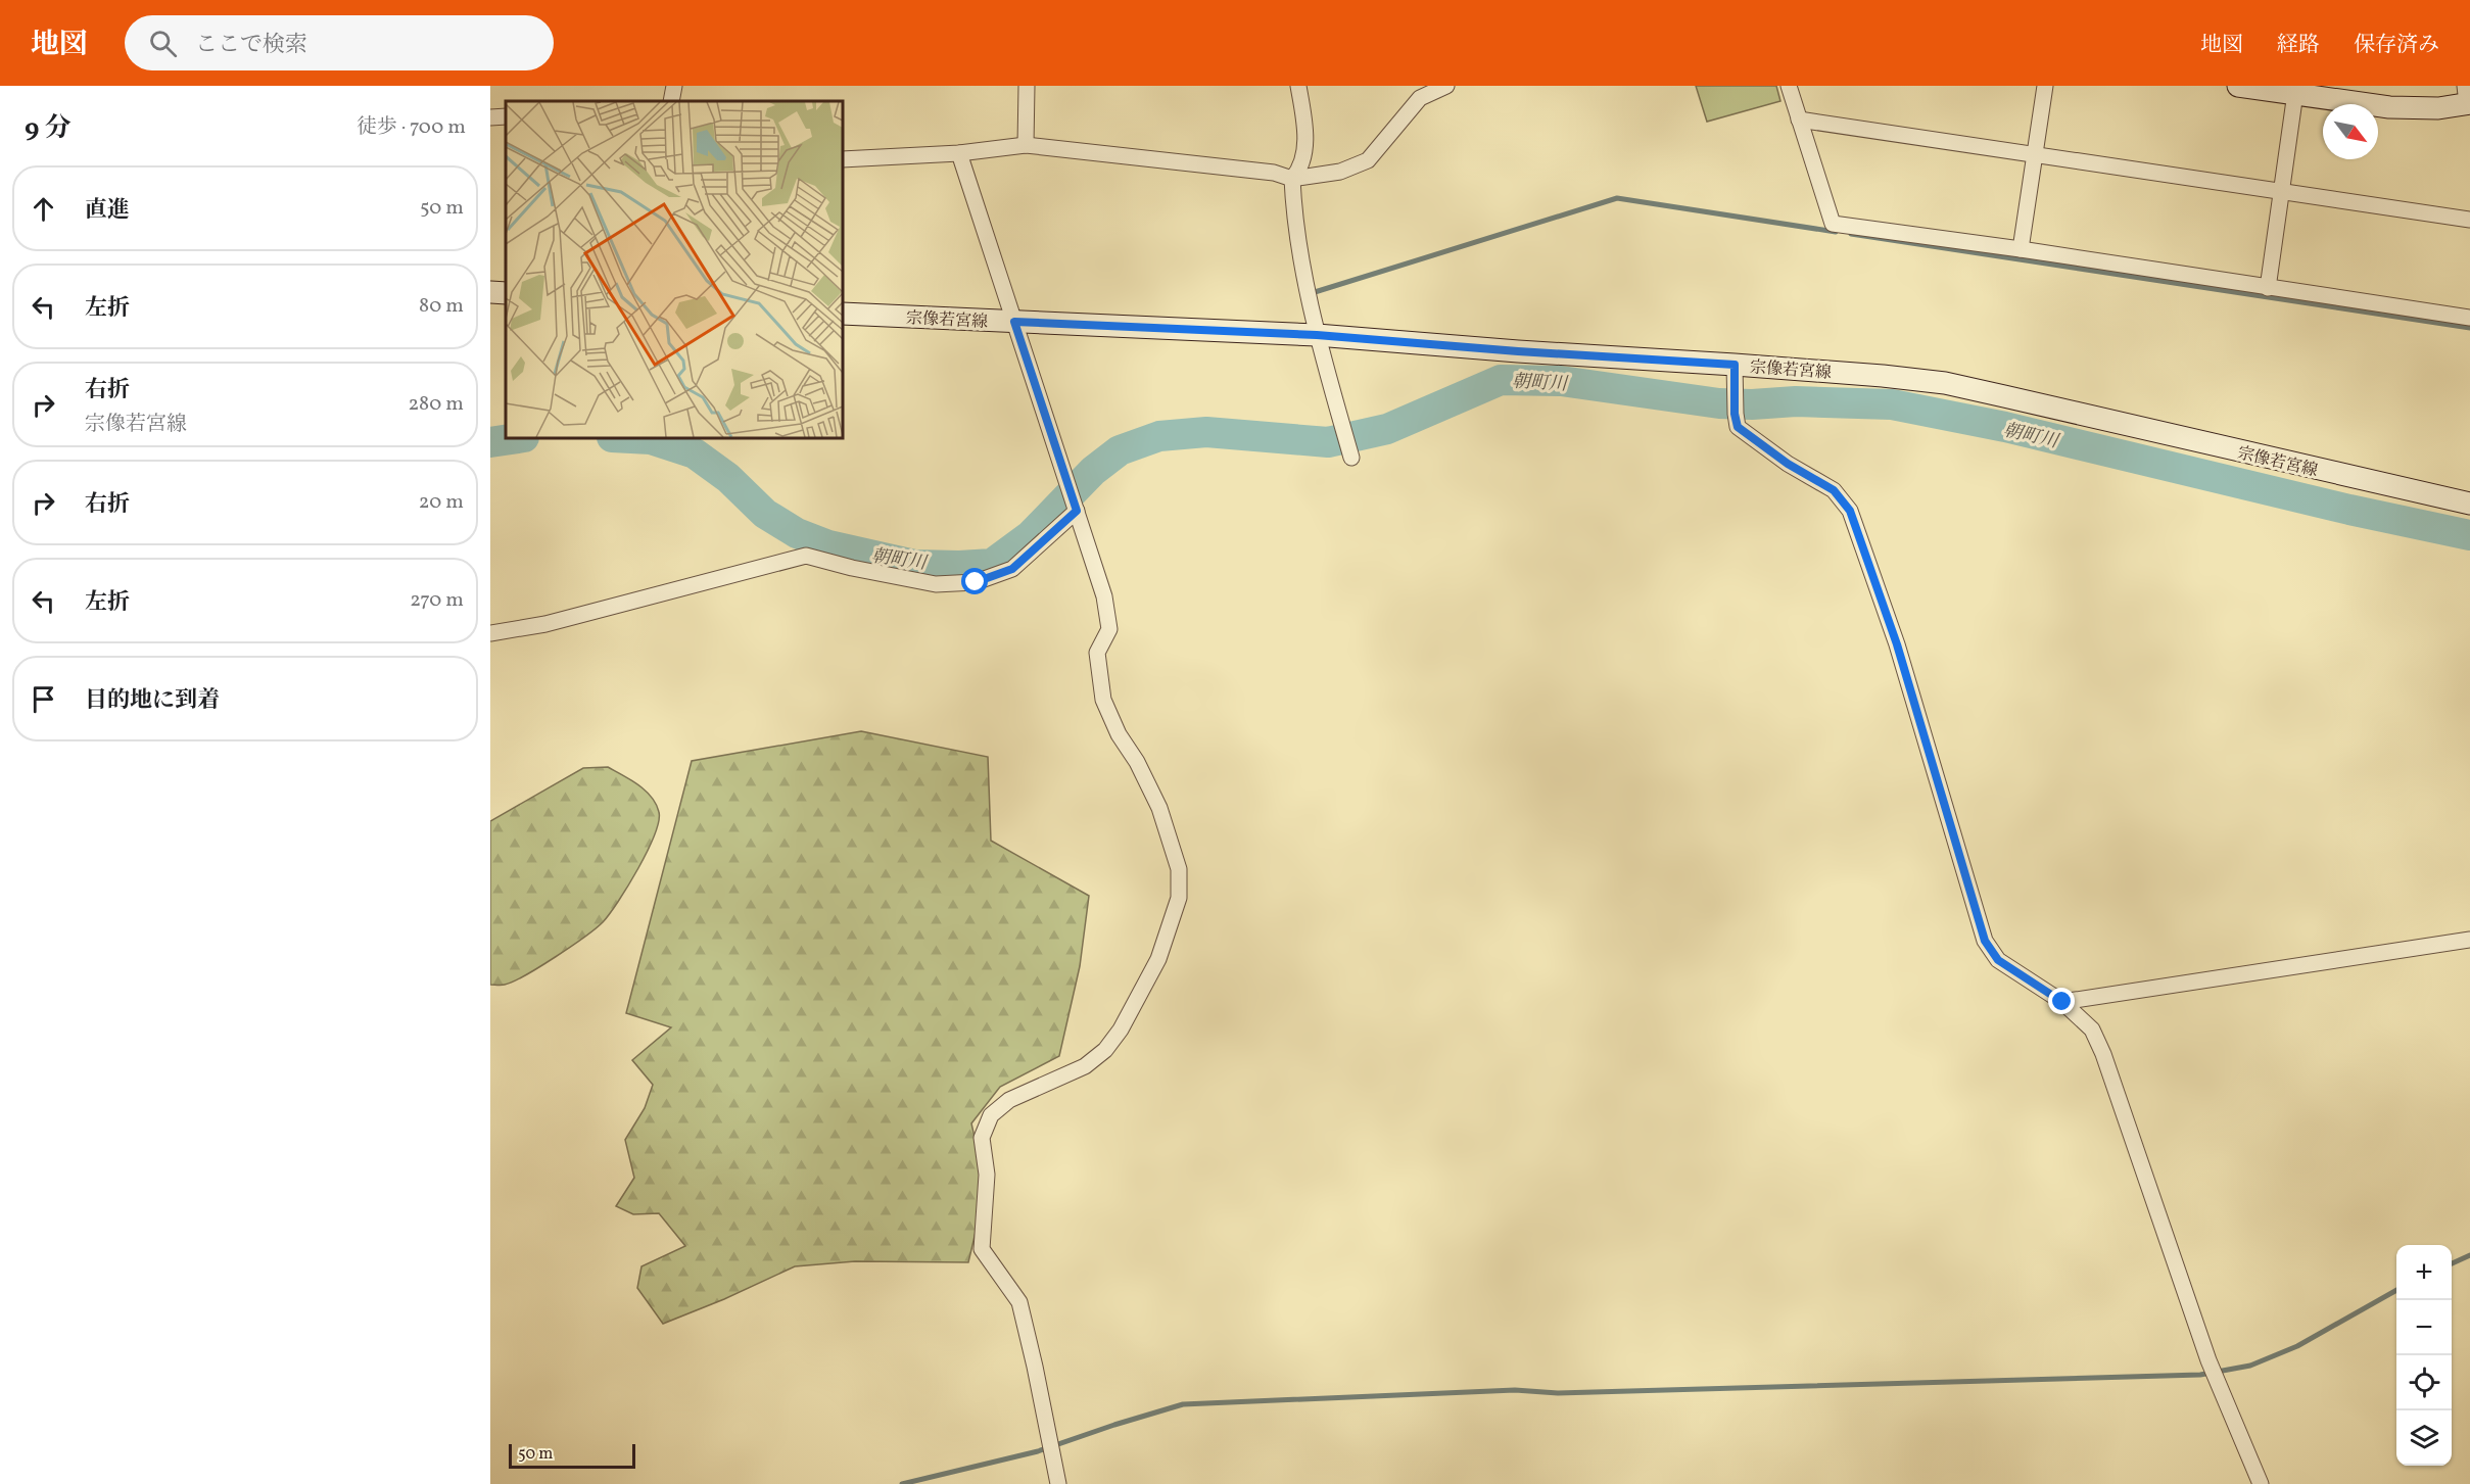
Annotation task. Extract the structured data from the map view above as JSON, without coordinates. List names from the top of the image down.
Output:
{
  "streets": {
    "main road": ["宗像若宮線"]
  },
  "water": ["朝町川"],
  "scale_bar": "50 m",
  "north": "bottom right",
  "page": {
    "header": "地図",
    "search": "ここで検索",
    "nav": ["地図", "経路", "保存済み"],
    "heading": ["9 分", "徒歩 · 700 m"],
    "list": [
      ["直進", "50 m"],
      ["左折", "80 m"],
      ["右折", "宗像若宮線", "280 m"],
      ["右折", "20 m"],
      ["左折", "270 m"],
      "目的地に到着"
    ],
    "map_buttons": ["+", "−"],
    "scale": "50 m"
  }
}
